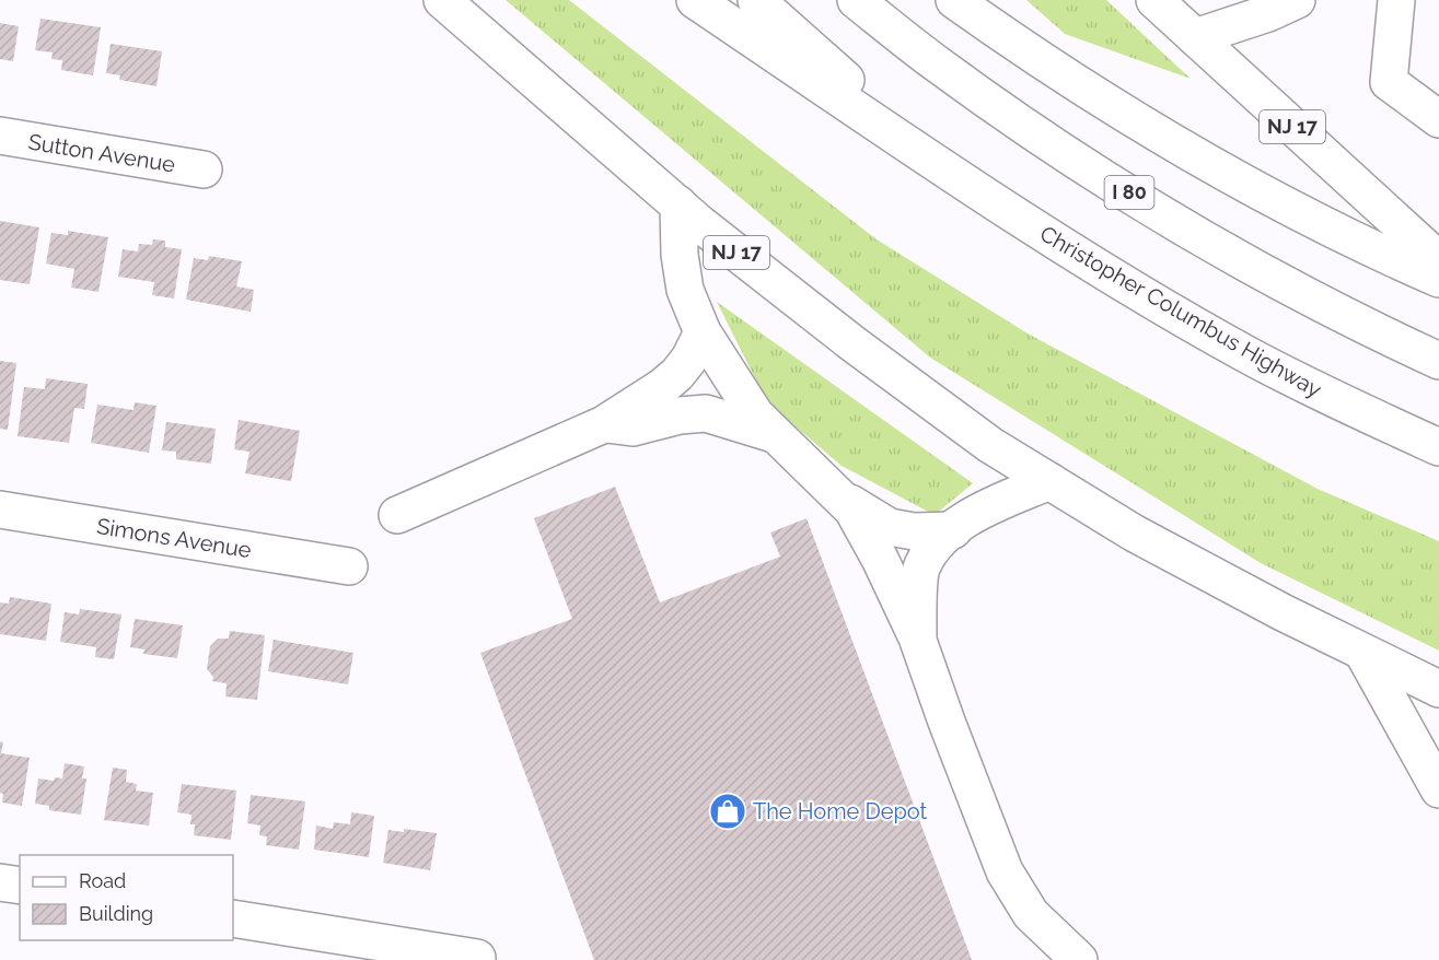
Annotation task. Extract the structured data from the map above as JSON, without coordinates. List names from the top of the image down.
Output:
{
  "streets": {
    "main road": [
      "NJ 17",
      "Sutton Avenue",
      "I 80",
      "Christopher Columbus Highway",
      "Simons Avenue"
    ]
  },
  "places": {
    "shop": ["The Home Depot"]
  },
  "legend": ["Road", "Building"]
}
